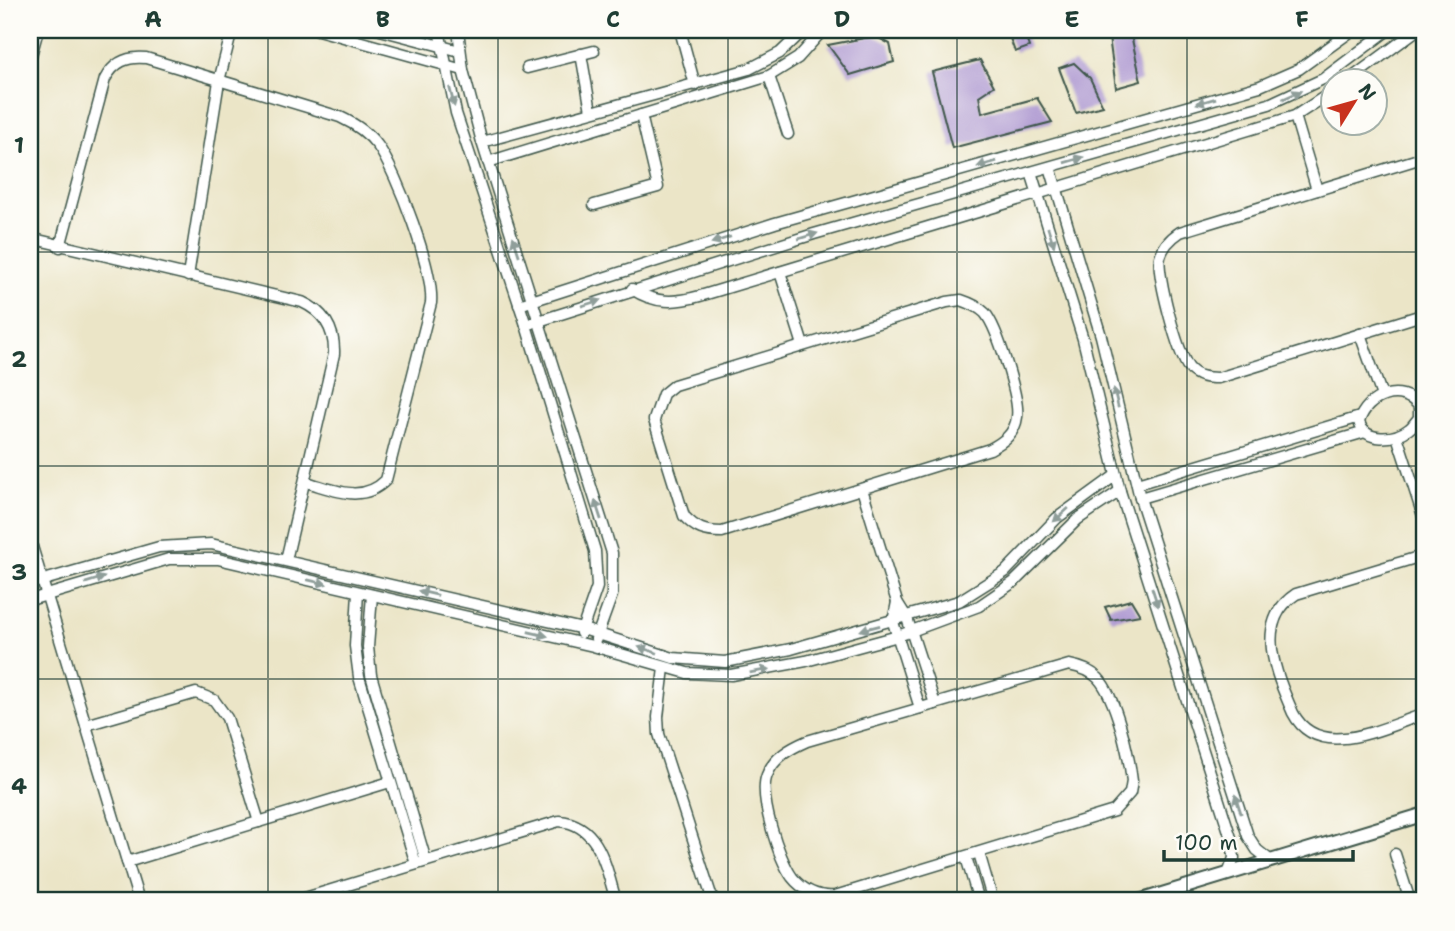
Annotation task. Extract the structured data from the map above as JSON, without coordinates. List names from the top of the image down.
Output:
{
  "scale_bar": "100 m",
  "north": "top right",
  "grid": {
    "columns": [
      "A",
      "B",
      "C",
      "D",
      "E",
      "F"
    ],
    "rows": [
      "1",
      "2",
      "3",
      "4"
    ]
  }
}
